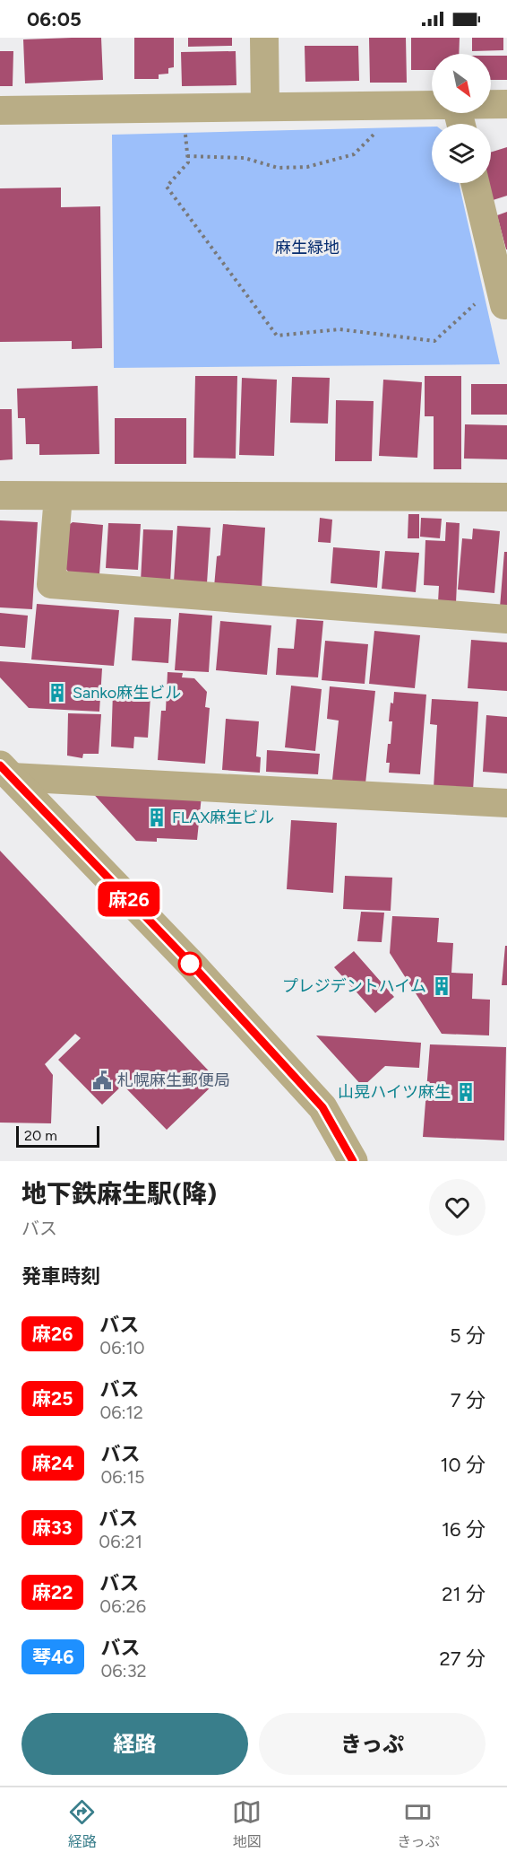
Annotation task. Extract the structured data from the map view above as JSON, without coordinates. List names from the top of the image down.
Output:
{
  "parks": ["麻生緑地"],
  "places": {
    "building": [
      "Sanko麻生ビル",
      "FLAX麻生ビル",
      "プレジデントハイム",
      "山晃ハイツ麻生"
    ],
    "public building": ["札幌麻生郵便局"]
  },
  "lines": ["bus line 麻26"],
  "scale_bar": "20 m",
  "north": "bottom right",
  "page": {
    "status": "06:05",
    "on_map": "麻26",
    "scale": "20 m",
    "heading": [
      ["地下鉄麻生駅(降)", "バス"],
      "発車時刻"
    ],
    "list": [
      {
        "mark": "麻26",
        "name": "バス",
        "note": "06:10",
        "value": "5 分"
      },
      {
        "mark": "麻25",
        "name": "バス",
        "note": "06:12",
        "value": "7 分"
      },
      {
        "mark": "麻24",
        "name": "バス",
        "note": "06:15",
        "value": "10 分"
      },
      {
        "mark": "麻33",
        "name": "バス",
        "note": "06:21",
        "value": "16 分"
      },
      {
        "mark": "麻22",
        "name": "バス",
        "note": "06:26",
        "value": "21 分"
      },
      {
        "mark": "琴46",
        "name": "バス",
        "note": "06:32",
        "value": "27 分"
      }
    ],
    "buttons": ["経路", "きっぷ"],
    "tabs": ["経路", "地図", "きっぷ"]
  }
}
